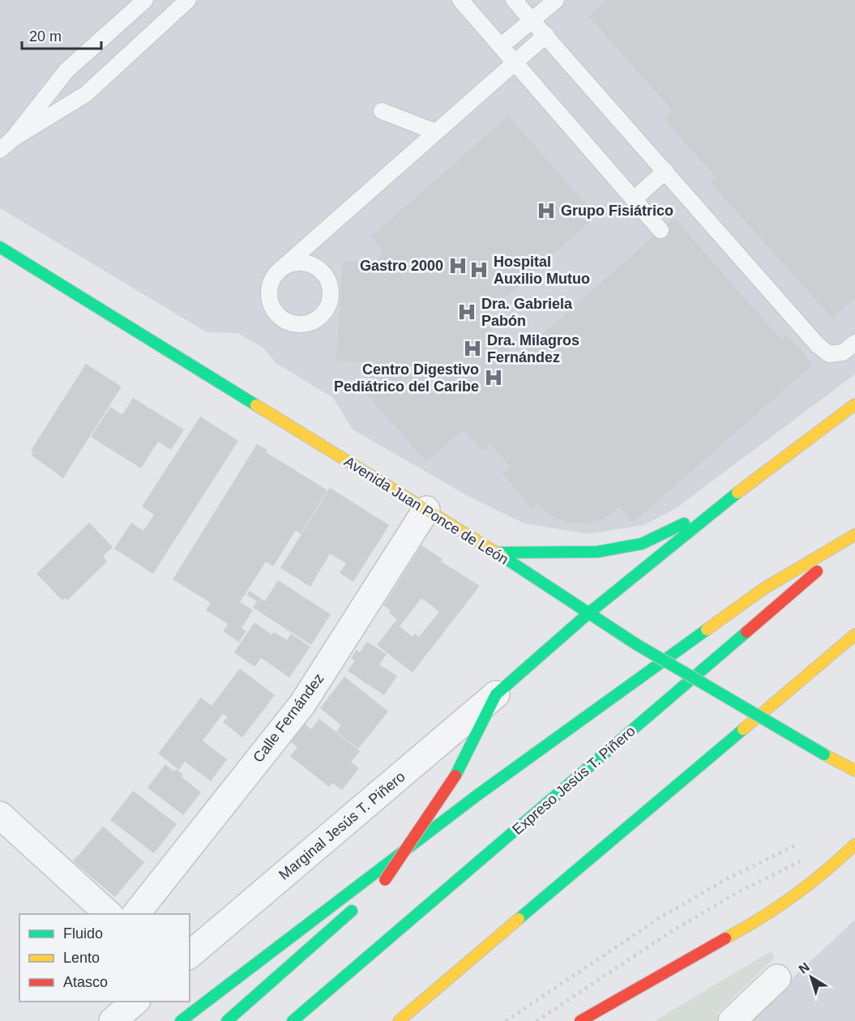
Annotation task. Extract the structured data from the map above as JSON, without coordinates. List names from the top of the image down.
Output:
{
  "streets": {
    "main road": ["Avenida Juan Ponce de León", "Expreso Jesús T. Piñero"],
    "street": ["Calle Fernández", "Marginal Jesús T. Piñero"]
  },
  "crossings": [
    ["Avenida Juan Ponce de León", "Calle Fernández"]
  ],
  "places": {
    "hospital": [
      "Grupo Fisiátrico",
      "Gastro 2000",
      "Hospital Auxilio Mutuo",
      "Dra. Gabriela Pabón",
      "Dra. Milagros Fernández",
      "Centro Digestivo Pediátrico del Caribe"
    ]
  },
  "legend": ["Fluido", "Lento", "Atasco"],
  "scale_bar": "20 m",
  "north": "top left"
}
